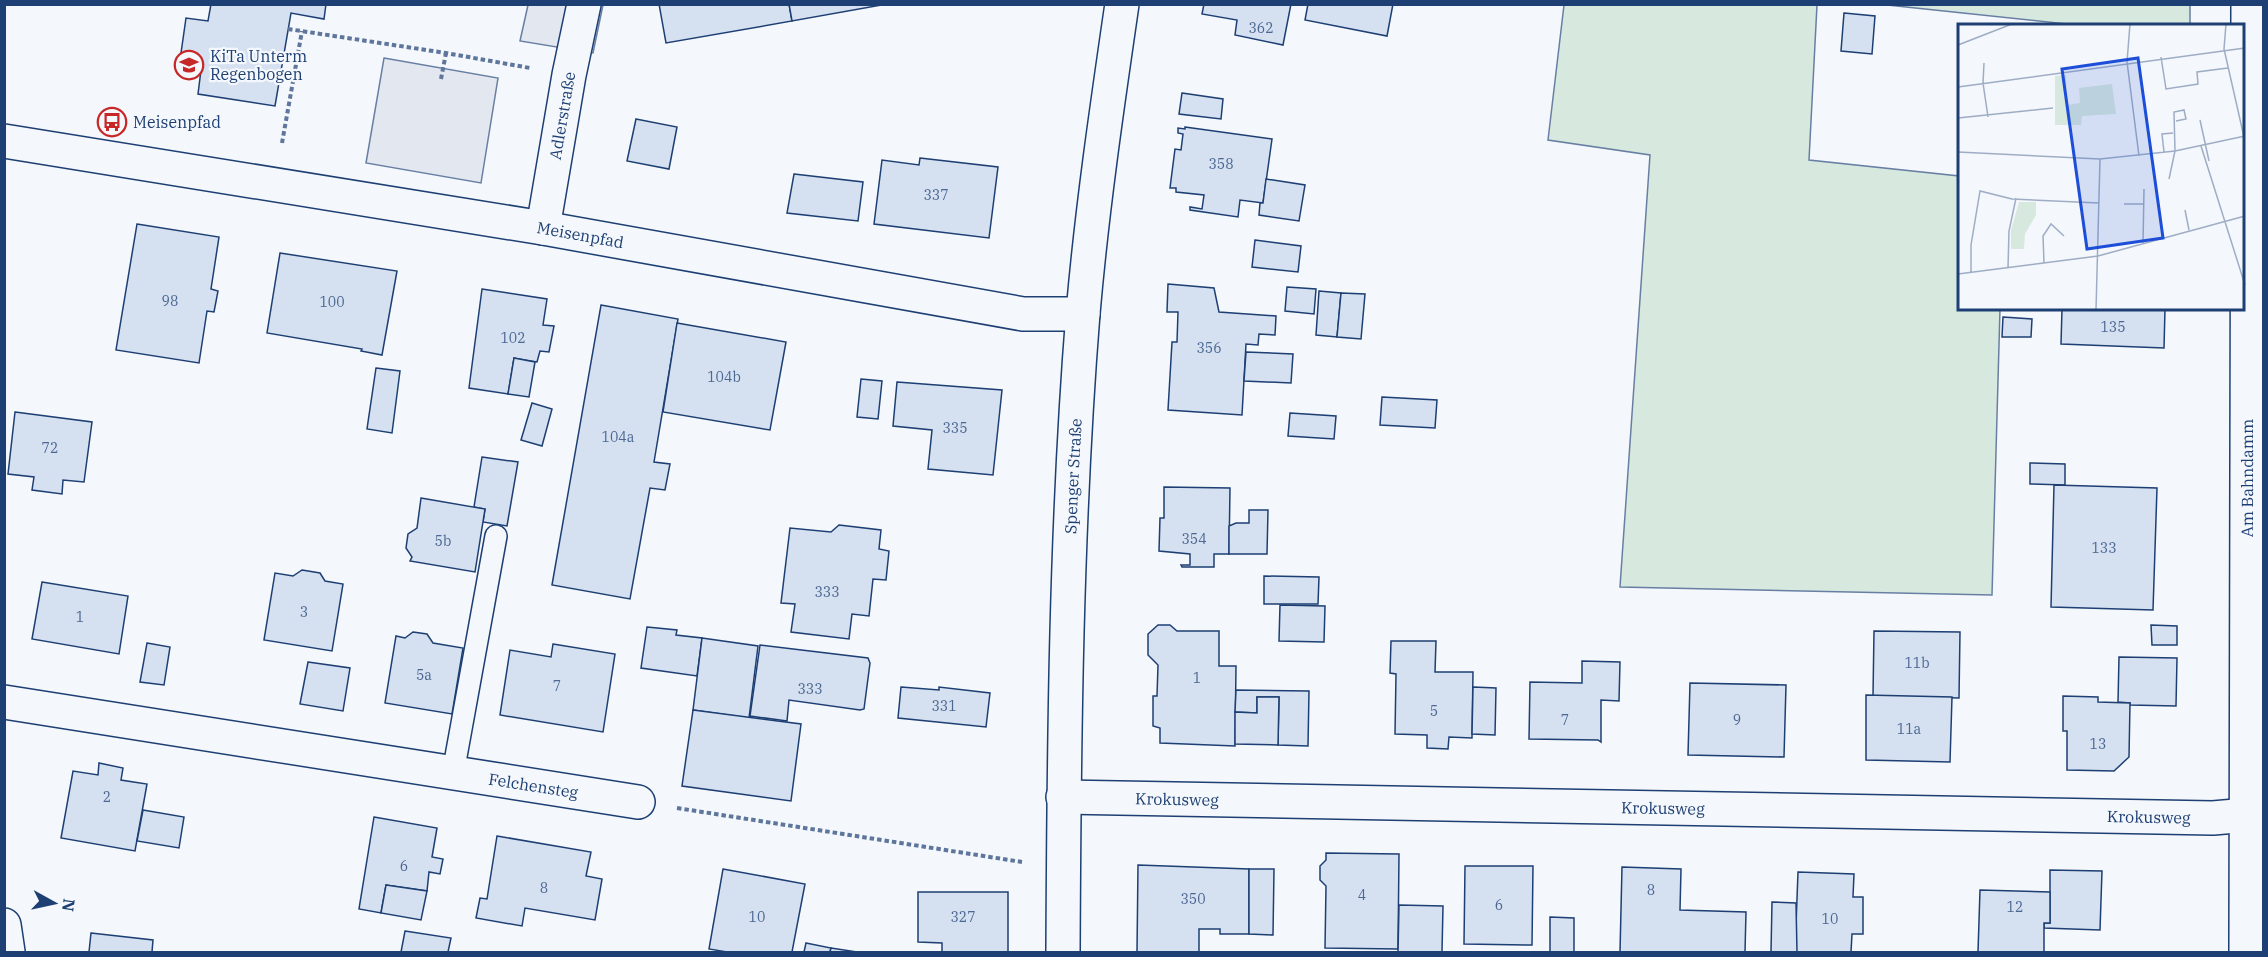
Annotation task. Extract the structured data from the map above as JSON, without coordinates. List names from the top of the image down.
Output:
{
  "streets": {
    "street": [
      "Adlerstraße",
      "Meisenpfad",
      "Spenger Straße",
      "Am Bahndamm",
      "Felchensteg",
      "Krokusweg"
    ]
  },
  "crossings": [
    ["Adlerstraße", "Meisenpfad"],
    ["Meisenpfad", "Spenger Straße"],
    ["Spenger Straße", "Krokusweg"],
    ["Am Bahndamm", "Krokusweg"]
  ],
  "places": {
    "school or university": ["KiTa Unterm Regenbogen"],
    "bus stop": ["Meisenpfad"]
  },
  "house_numbers": [
    "362",
    "358",
    "337",
    "98",
    "100",
    "135",
    "102",
    "356",
    "104b",
    "335",
    "104a",
    "72",
    "354",
    "5b",
    "133",
    "333",
    "3",
    "1",
    "11b",
    "5a",
    "1",
    "7",
    "333",
    "331",
    "5",
    "7",
    "9",
    "11a",
    "13",
    "2",
    "6",
    "8",
    "8",
    "4",
    "350",
    "6",
    "12",
    "10",
    "327",
    "10"
  ],
  "north": "right"
}
